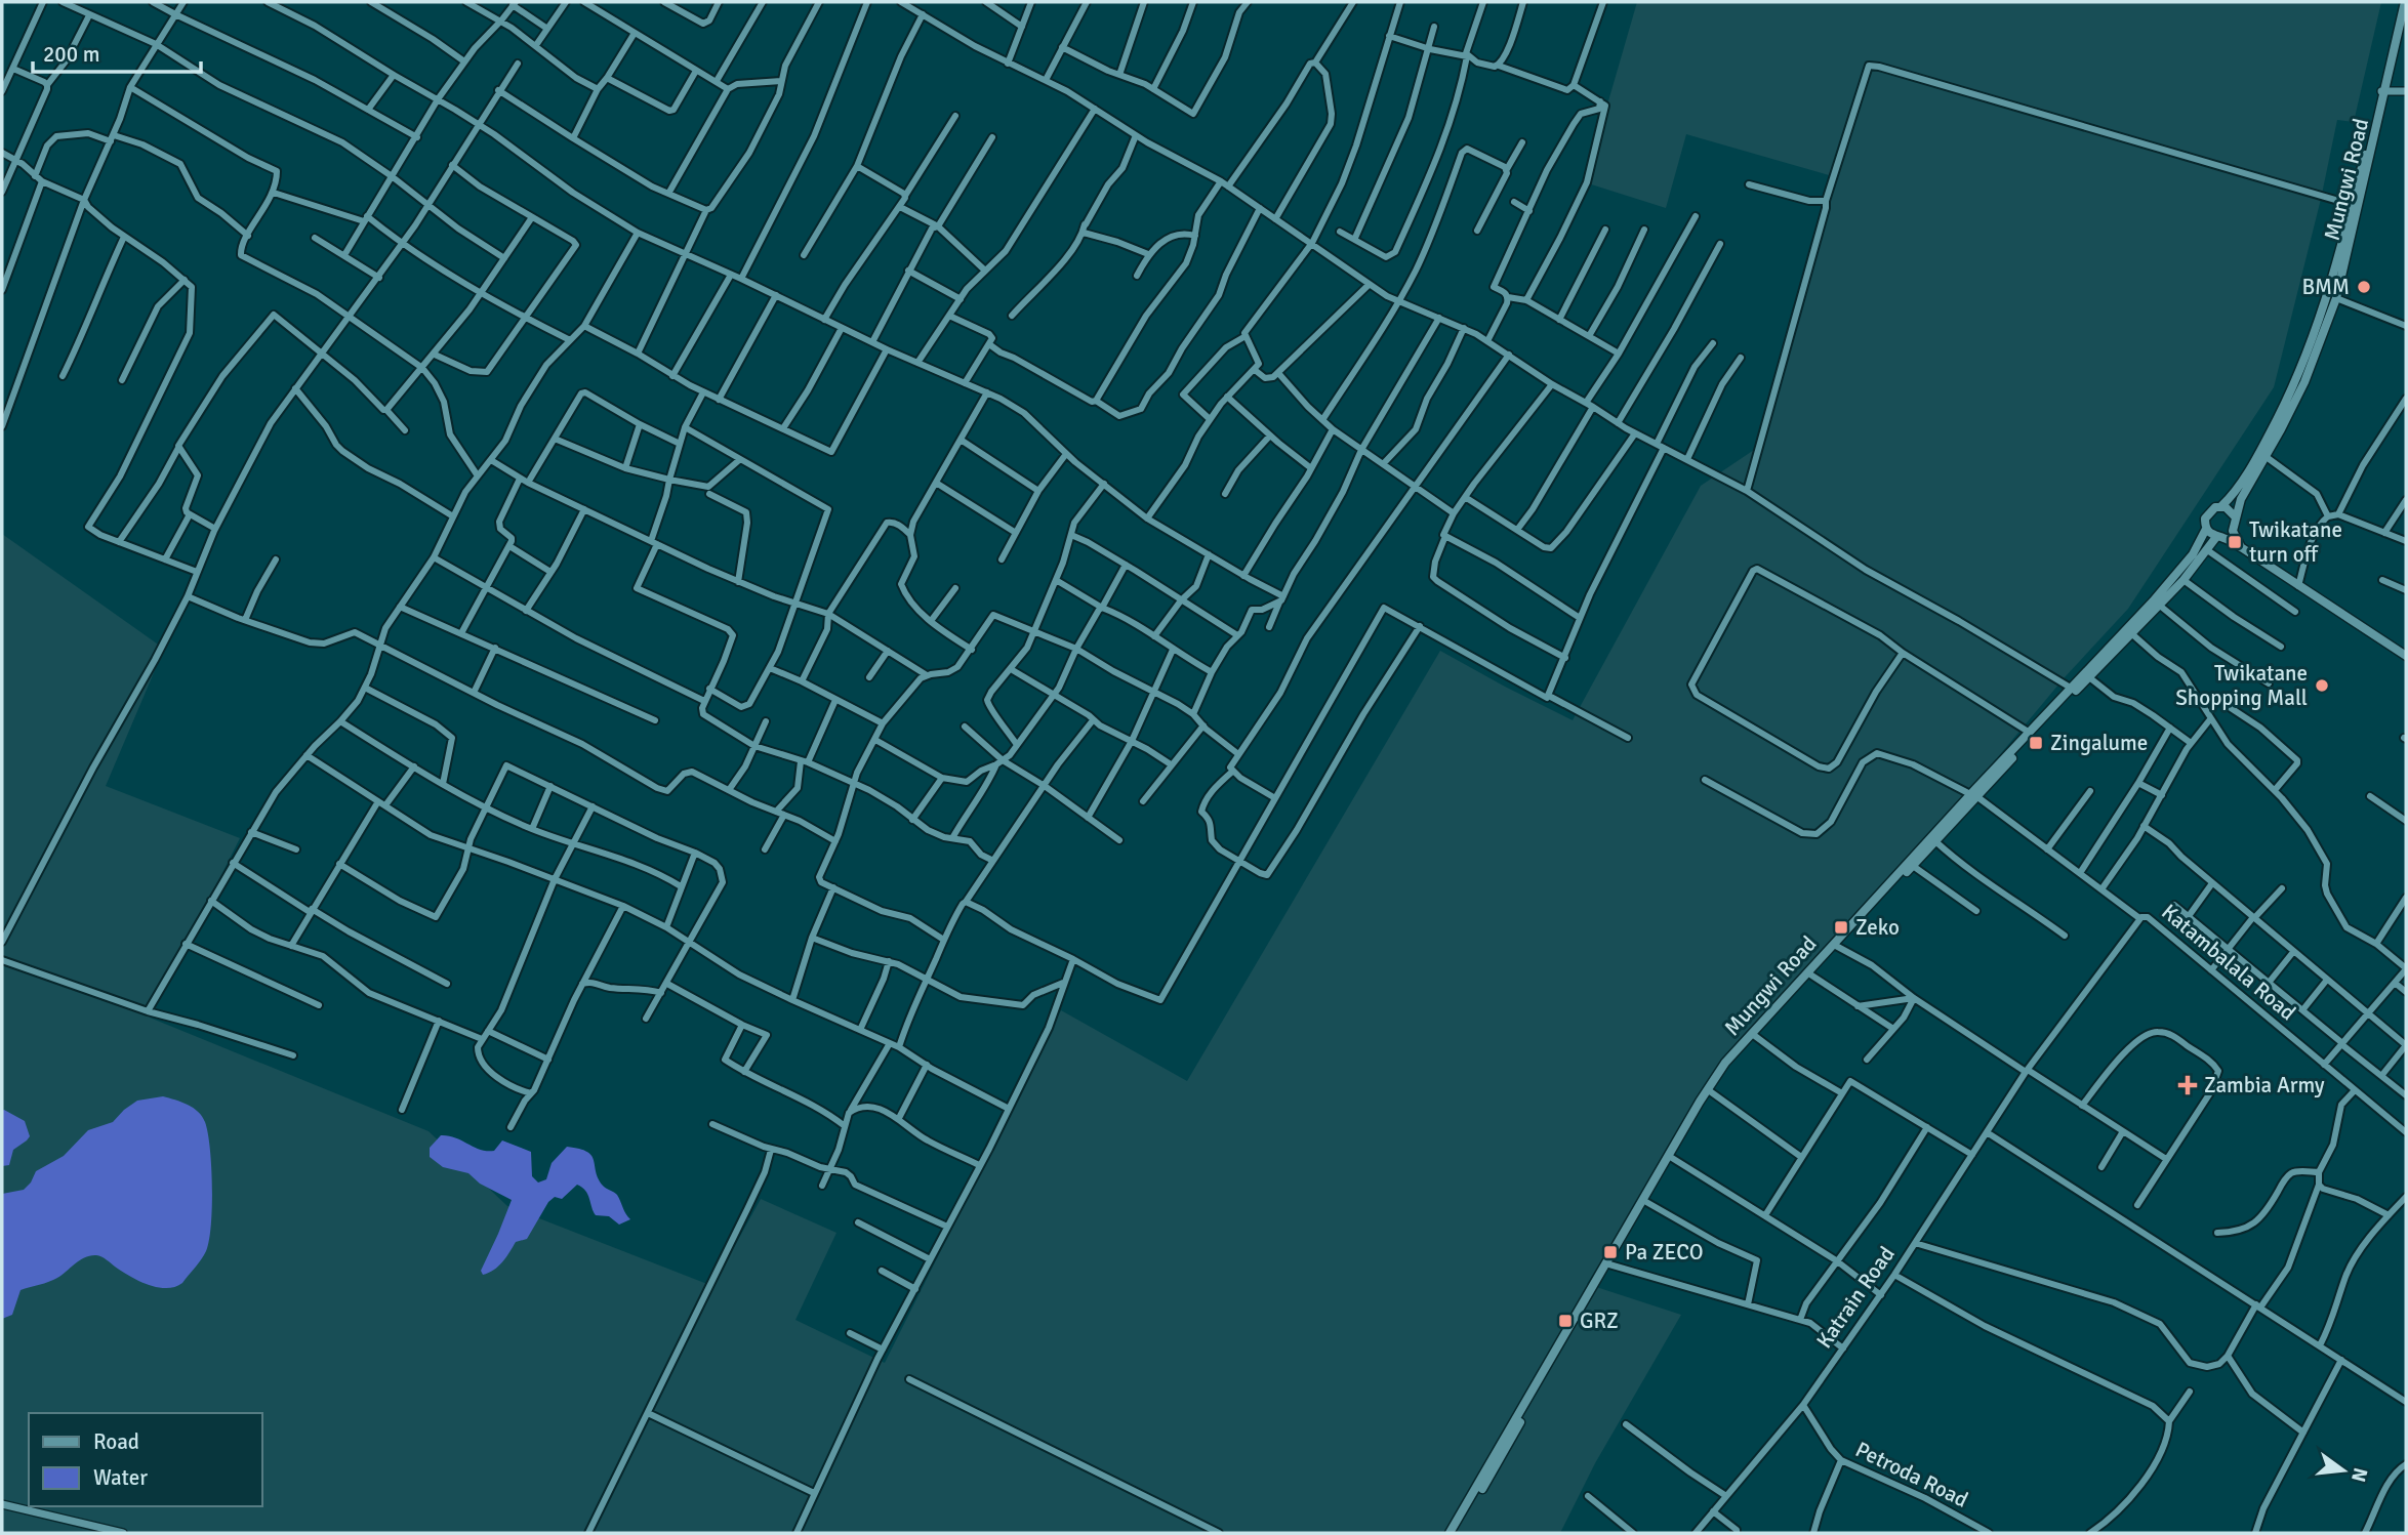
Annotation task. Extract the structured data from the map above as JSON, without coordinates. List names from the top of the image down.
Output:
{
  "streets": {
    "main road": ["Mungwi Road"],
    "street": ["Katambalala Road", "Katrain Road", "Petroda Road"]
  },
  "crossings": [
    ["Katambalala Road", "Katrain Road"],
    ["Katrain Road", "Petroda Road"]
  ],
  "places": {
    "other": ["BMM", "Twikatane Shopping Mall"],
    "transit": [
      "Twikatane turn off",
      "Zingalume",
      "Zeko",
      "Pa ZECO",
      "GRZ"
    ],
    "health": ["Zambia Army"]
  },
  "legend": ["Road", "Water"],
  "scale_bar": "200 m",
  "north": "right"
}
